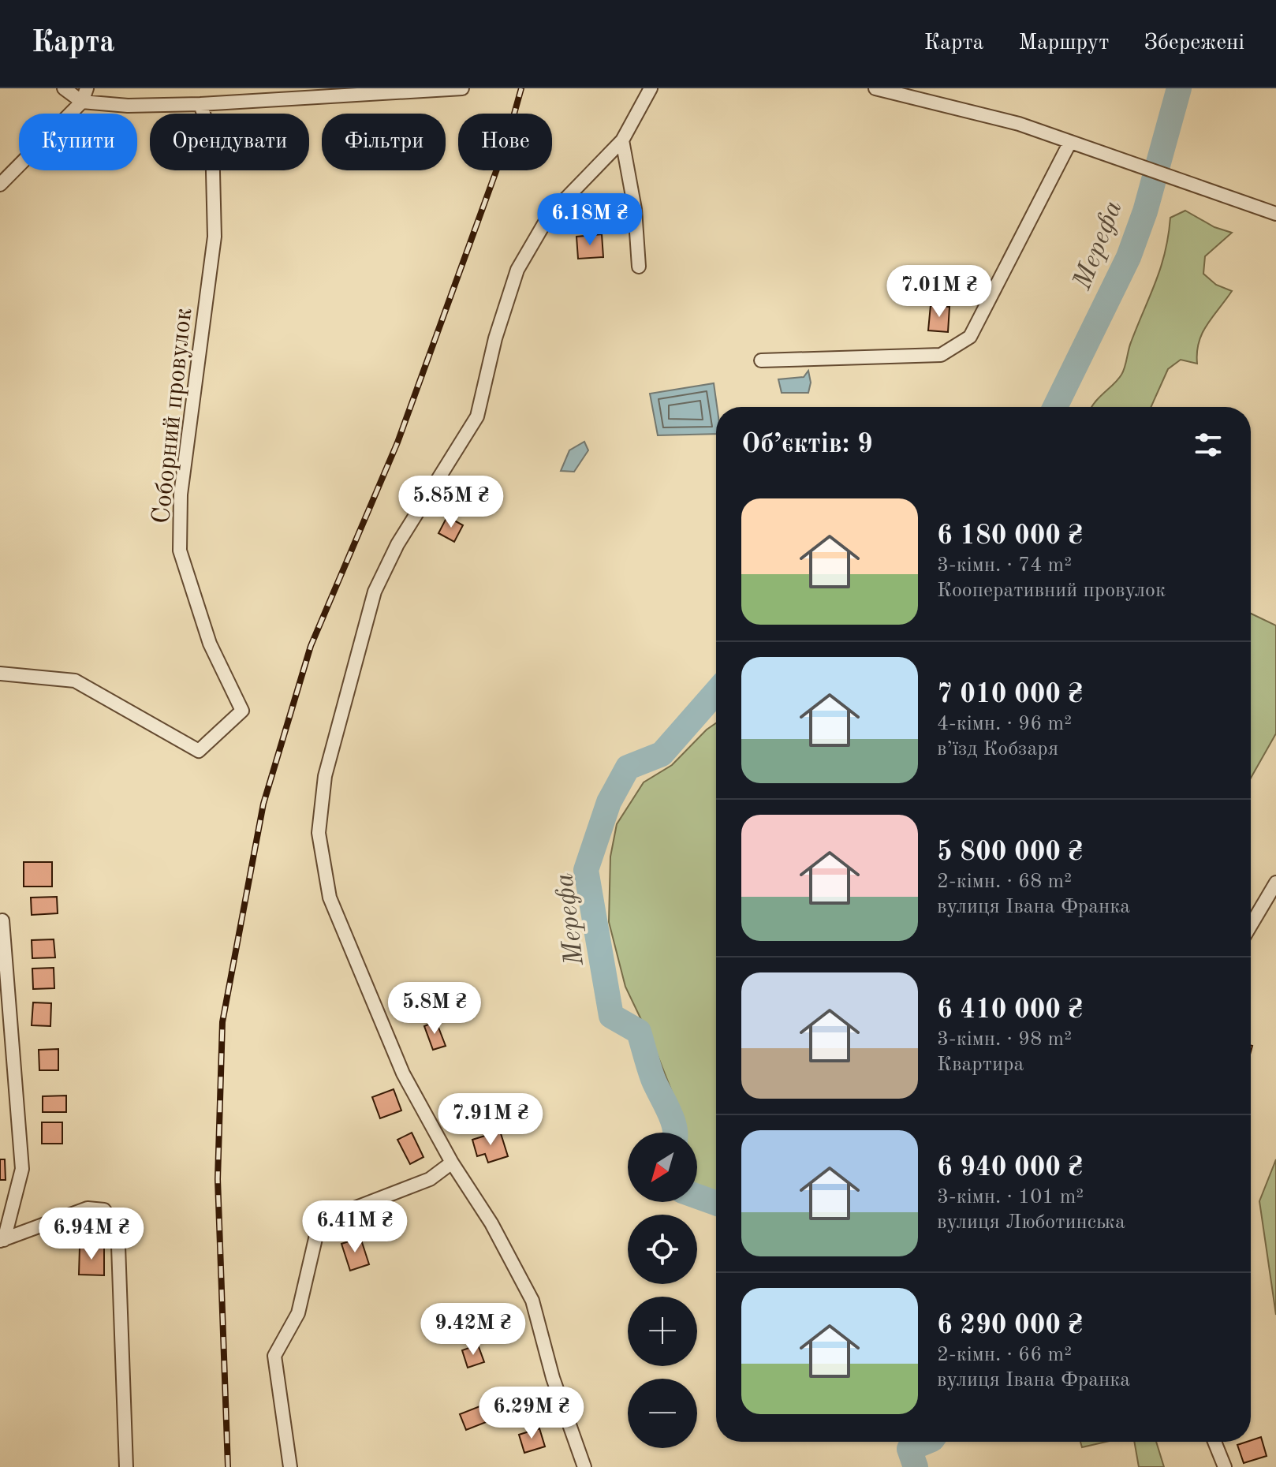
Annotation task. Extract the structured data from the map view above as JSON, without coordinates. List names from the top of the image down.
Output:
{
  "streets": {
    "street": ["Соборний провулок"]
  },
  "water": ["Мерефа"],
  "north": "bottom left",
  "page": {
    "header": "Карта",
    "nav": ["Карта", "Маршрут", "Збережені"],
    "chip": [
      "Купити",
      "Орендувати",
      "Фільтри",
      "Нове"
    ],
    "price": [
      "6.18M ₴",
      "7.01M ₴",
      "5.85M ₴",
      "5.8M ₴",
      "7.91M ₴",
      "6.41M ₴",
      "6.94M ₴",
      "9.42M ₴",
      "6.29M ₴"
    ],
    "heading": "Об’єктів: 9",
    "list": [
      {
        "name": "6 180 000 ₴",
        "note": "3-кімн. · 74 m² · Кооперативний провулок"
      },
      {
        "name": "7 010 000 ₴",
        "note": "4-кімн. · 96 m² · в’їзд Кобзаря"
      },
      {
        "name": "5 800 000 ₴",
        "note": "2-кімн. · 68 m² · вулиця Івана Франка"
      },
      {
        "name": "6 410 000 ₴",
        "note": "3-кімн. · 98 m² · Квартира"
      },
      {
        "name": "6 940 000 ₴",
        "note": "3-кімн. · 101 m² · вулиця Люботинська"
      },
      {
        "name": "6 290 000 ₴",
        "note": "2-кімн. · 66 m² · вулиця Івана Франка"
      }
    ],
    "map_buttons": ["+", "−"]
  }
}
